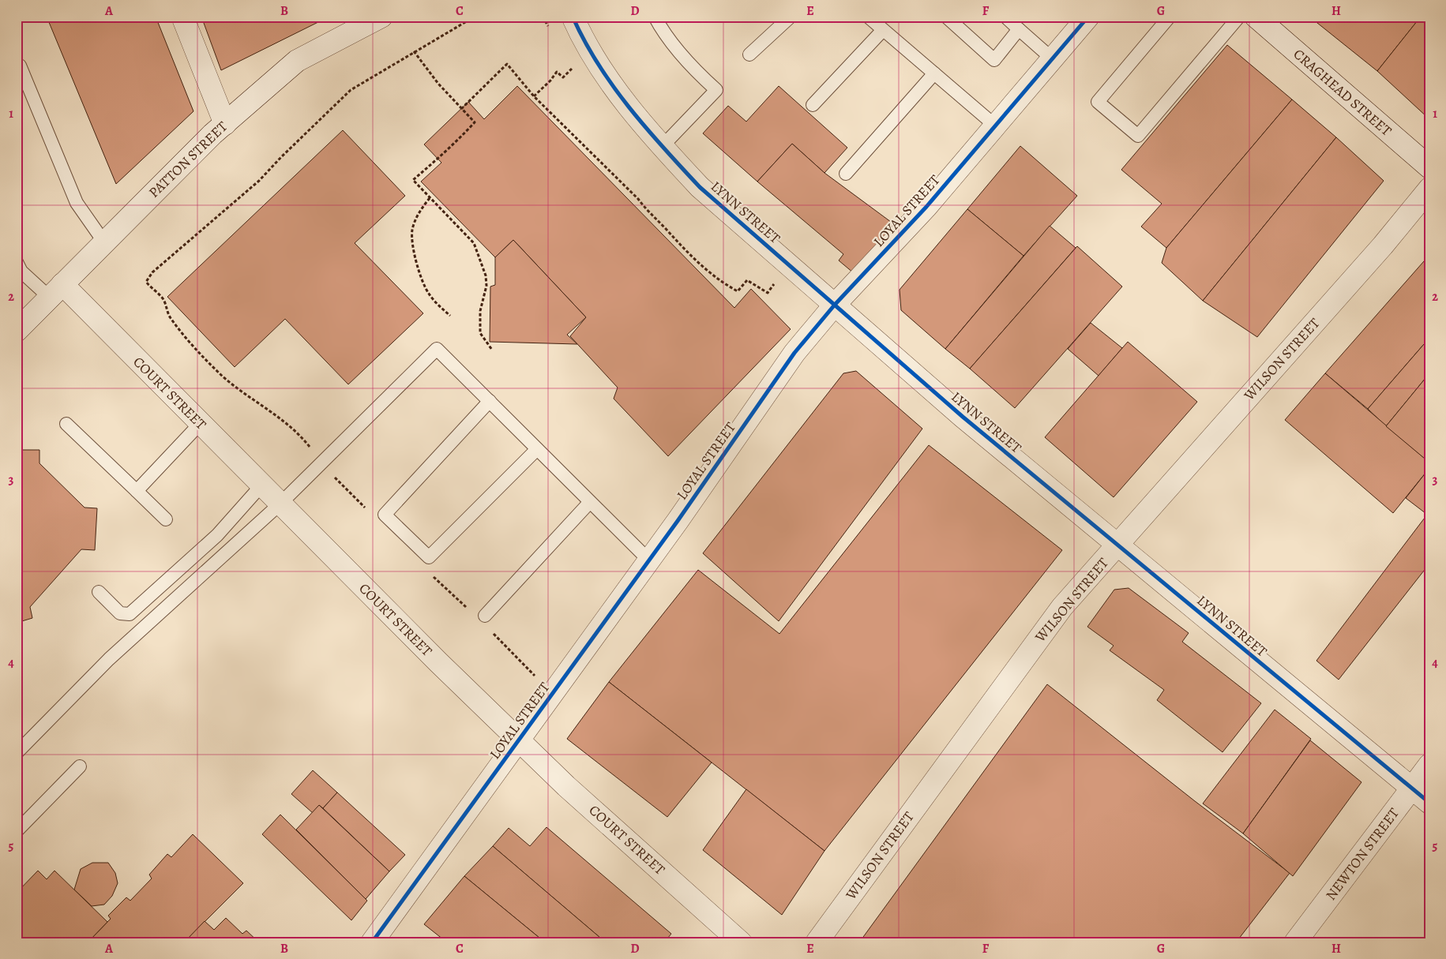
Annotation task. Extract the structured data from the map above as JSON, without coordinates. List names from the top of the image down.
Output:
{
  "streets": {
    "street": [
      "CRAGHEAD STREET",
      "PATTON STREET",
      "LOYAL STREET",
      "LYNN STREET",
      "WILSON STREET",
      "COURT STREET",
      "NEWTON STREET"
    ]
  },
  "crossings": [
    ["PATTON STREET", "COURT STREET"],
    ["LOYAL STREET", "LYNN STREET"],
    ["LOYAL STREET", "COURT STREET"],
    ["LYNN STREET", "WILSON STREET"],
    ["LYNN STREET", "NEWTON STREET"]
  ],
  "grid": {
    "columns": [
      "A",
      "B",
      "C",
      "D",
      "E",
      "F",
      "G",
      "H"
    ],
    "rows": [
      "1",
      "2",
      "3",
      "4",
      "5"
    ]
  }
}
